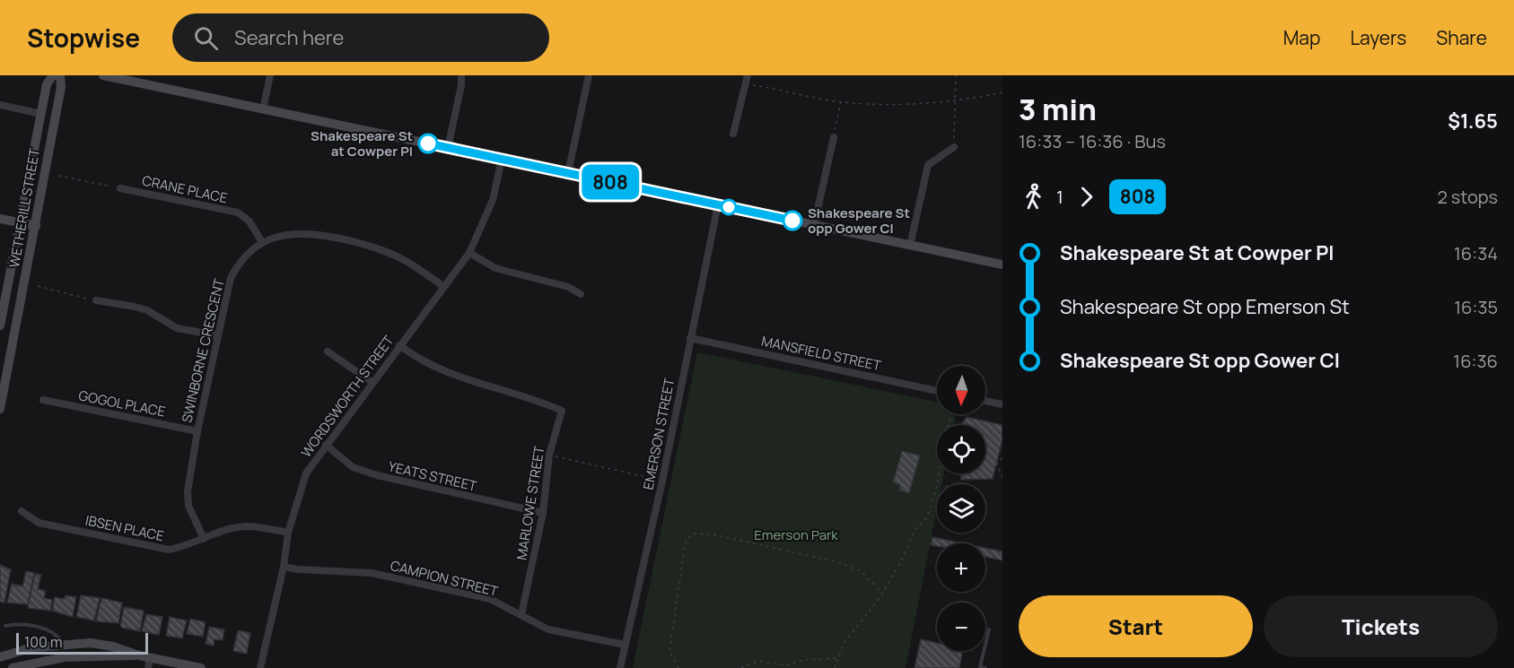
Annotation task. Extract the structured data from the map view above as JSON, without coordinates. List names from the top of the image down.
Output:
{
  "streets": {
    "street": [
      "CRANE PLACE",
      "WETHERILL STREET",
      "SWINBORNE CRESCENT",
      "MANSFIELD STREET",
      "WORDSWORTH STREET",
      "GOGOL PLACE",
      "EMERSON STREET",
      "YEATS STREET",
      "MARLOWE STREET",
      "IBSEN PLACE",
      "CAMPION STREET"
    ]
  },
  "crossings": [
    ["CRANE PLACE", "SWINBORNE CRESCENT"],
    ["SWINBORNE CRESCENT", "WORDSWORTH STREET"],
    ["SWINBORNE CRESCENT", "GOGOL PLACE"],
    ["SWINBORNE CRESCENT", "IBSEN PLACE"],
    ["MANSFIELD STREET", "EMERSON STREET"],
    ["WORDSWORTH STREET", "YEATS STREET"],
    ["WORDSWORTH STREET", "MARLOWE STREET"],
    ["WORDSWORTH STREET", "IBSEN PLACE"],
    ["WORDSWORTH STREET", "CAMPION STREET"],
    ["EMERSON STREET", "CAMPION STREET"],
    ["YEATS STREET", "MARLOWE STREET"],
    ["MARLOWE STREET", "CAMPION STREET"]
  ],
  "parks": ["Emerson Park"],
  "places": ["Shakespeare St at Cowper Pl", "Shakespeare St opp Gower Cl"],
  "lines": ["bus line 808"],
  "scale_bar": "100 m",
  "north": "bottom",
  "page": {
    "header": "Stopwise",
    "search": "Search here",
    "nav": ["Map", "Layers", "Share"],
    "on_map": "808",
    "heading": ["3 min", "16:33 – 16:36 · Bus", "$1.65"],
    "legs": ["1", "808", "2 stops"],
    "list": [
      {
        "name": "Shakespeare St at Cowper Pl",
        "value": "16:34"
      },
      {
        "name": "Shakespeare St opp Emerson St",
        "value": "16:35"
      },
      {
        "name": "Shakespeare St opp Gower Cl",
        "value": "16:36"
      }
    ],
    "map_buttons": ["+", "−"],
    "buttons": ["Start", "Tickets"],
    "scale": "100 m"
  }
}
